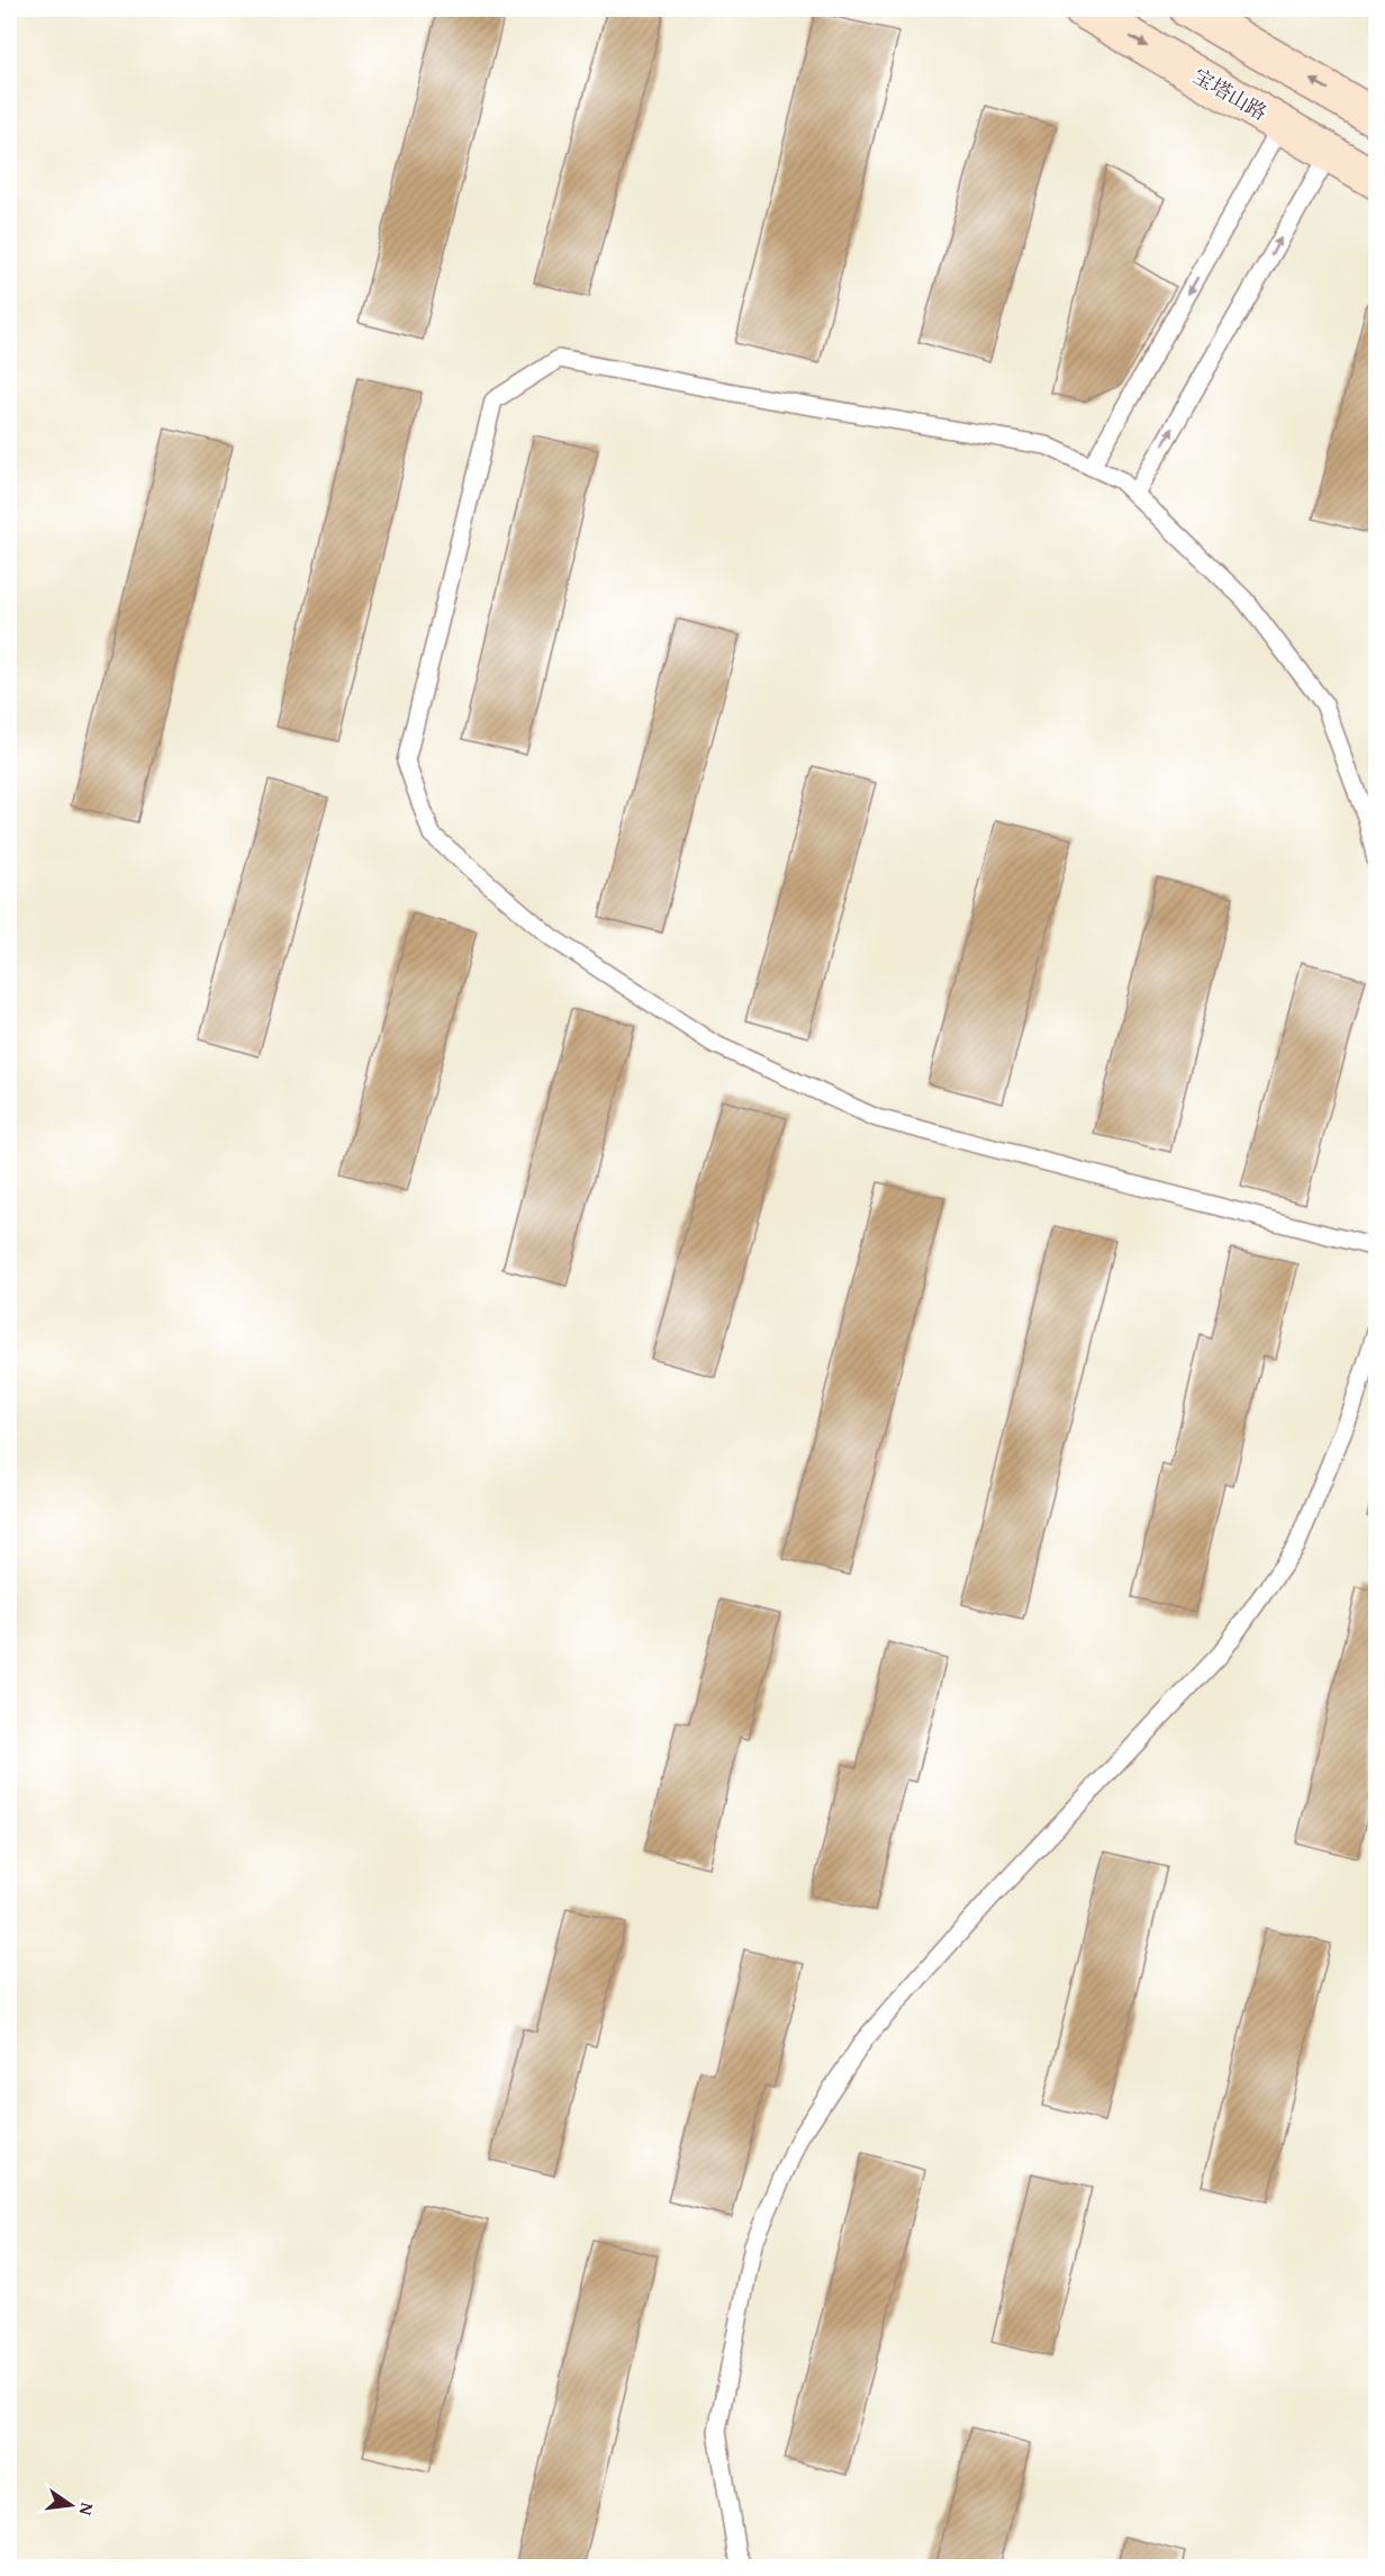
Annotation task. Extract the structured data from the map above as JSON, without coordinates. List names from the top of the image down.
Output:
{
  "streets": {
    "street": ["宝塔山路"]
  },
  "north": "right"
}
